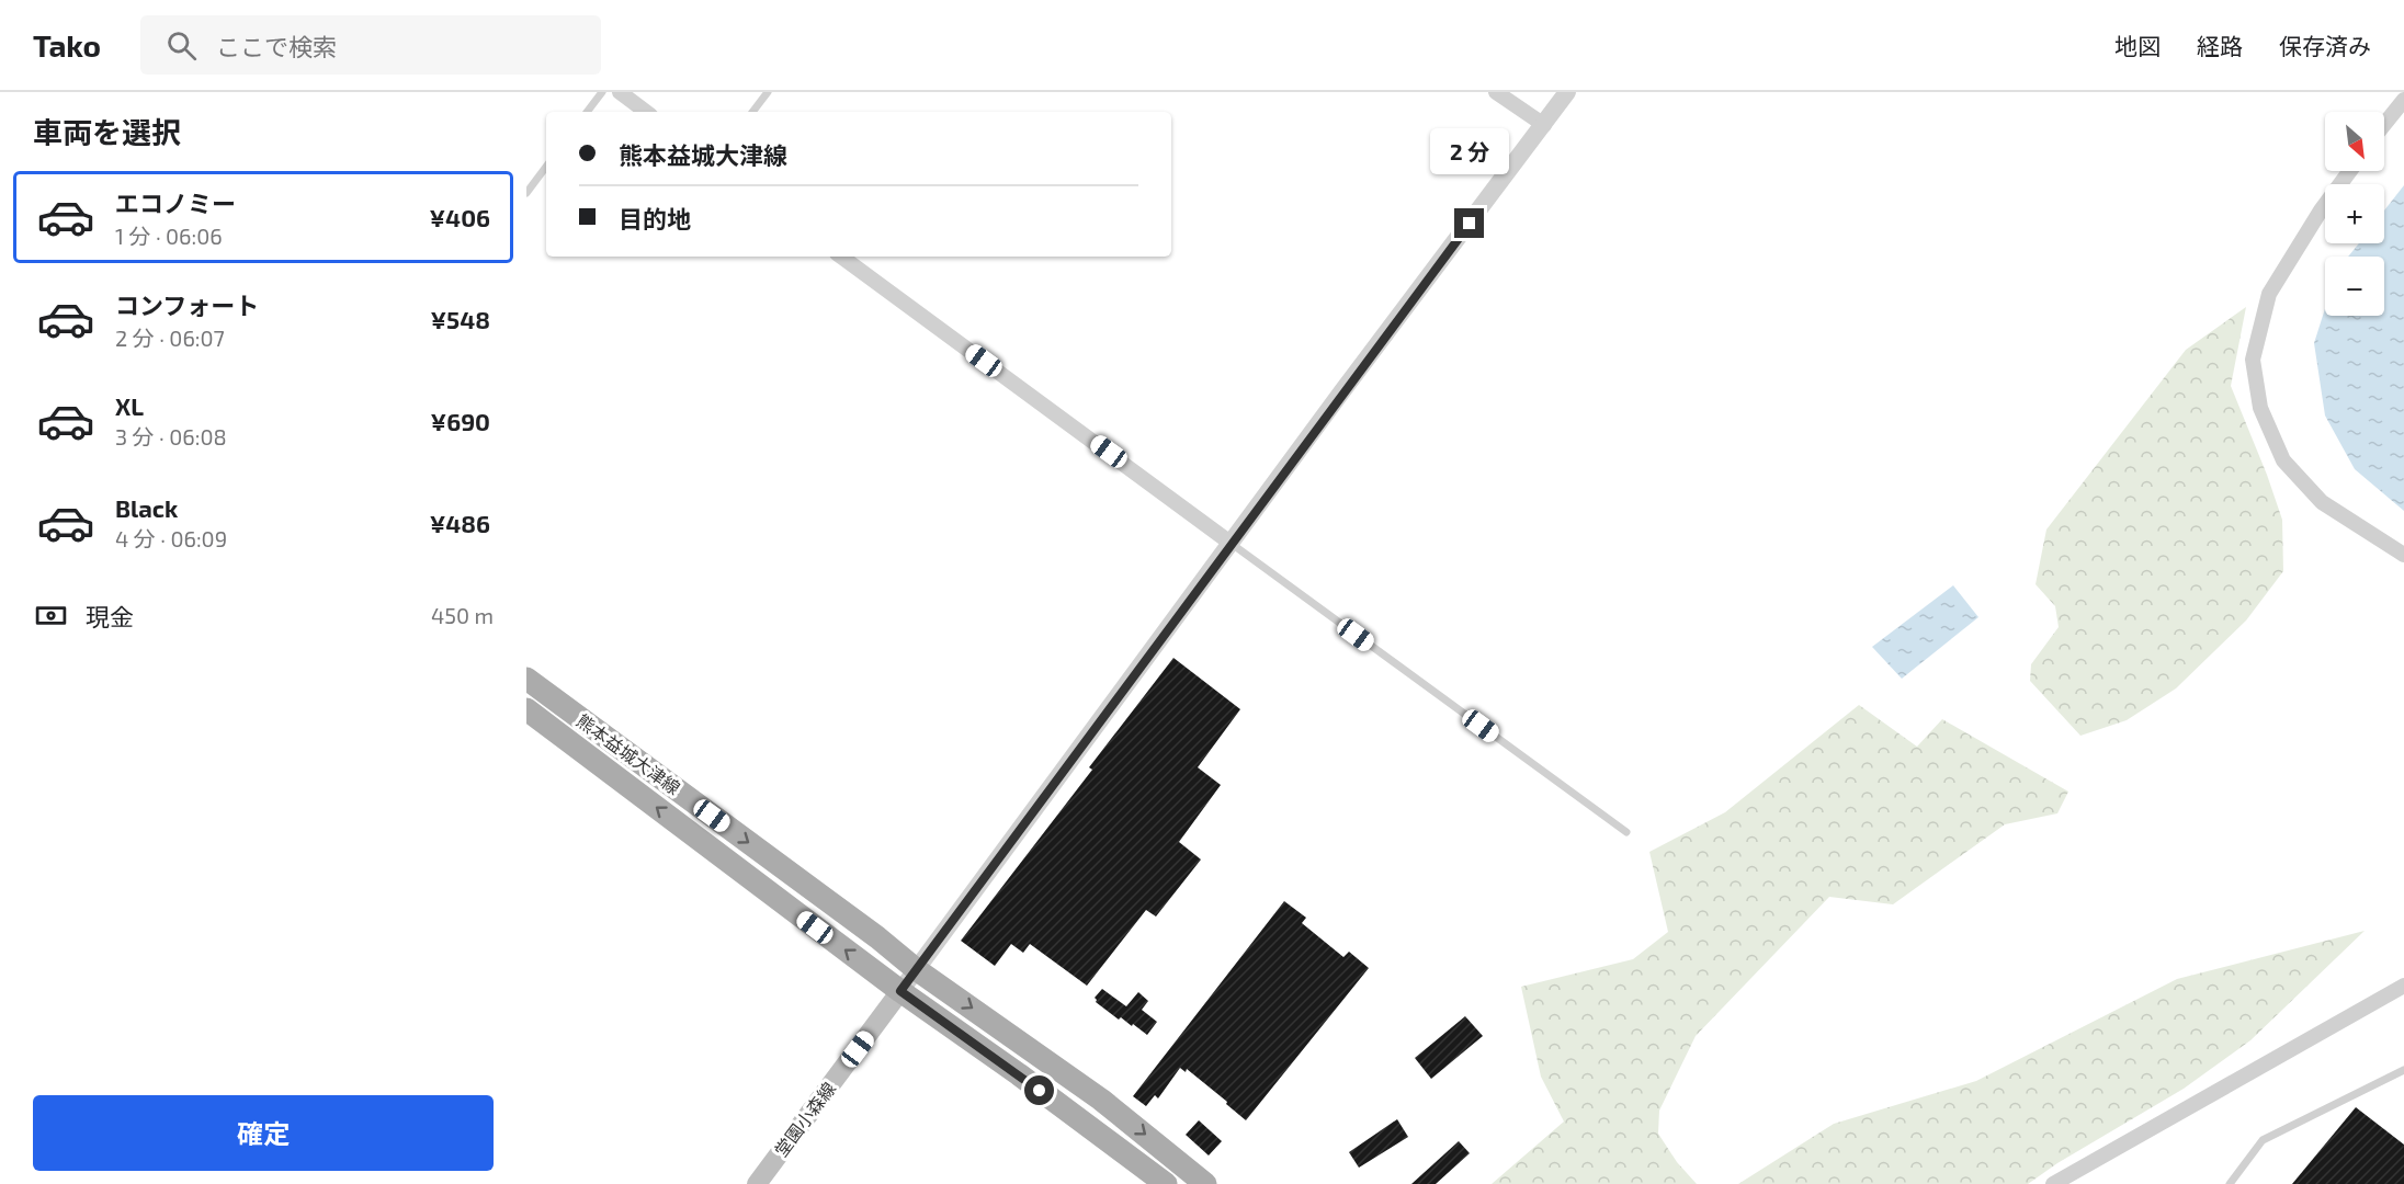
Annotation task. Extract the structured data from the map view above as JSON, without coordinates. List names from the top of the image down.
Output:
{
  "streets": {
    "main road": ["熊本益城大津線", "堂園小森線"]
  },
  "crossings": [
    ["熊本益城大津線", "堂園小森線"]
  ],
  "north": "bottom right",
  "page": {
    "header": "Tako",
    "search": "ここで検索",
    "nav": ["地図", "経路", "保存済み"],
    "heading": "車両を選択",
    "map_buttons": ["+", "−"],
    "banner": ["熊本益城大津線", "目的地"],
    "bubble": "2 分",
    "list": [
      {
        "name": "エコノミー",
        "note": "1 分 · 06:06",
        "value": "¥406"
      },
      {
        "name": "コンフォート",
        "note": "2 分 · 06:07",
        "value": "¥548"
      },
      {
        "name": "XL",
        "note": "3 分 · 06:08",
        "value": "¥690"
      },
      {
        "name": "Black",
        "note": "4 分 · 06:09",
        "value": "¥486"
      }
    ],
    "pay": ["現金", "450 m"],
    "buttons": "確定"
  }
}
